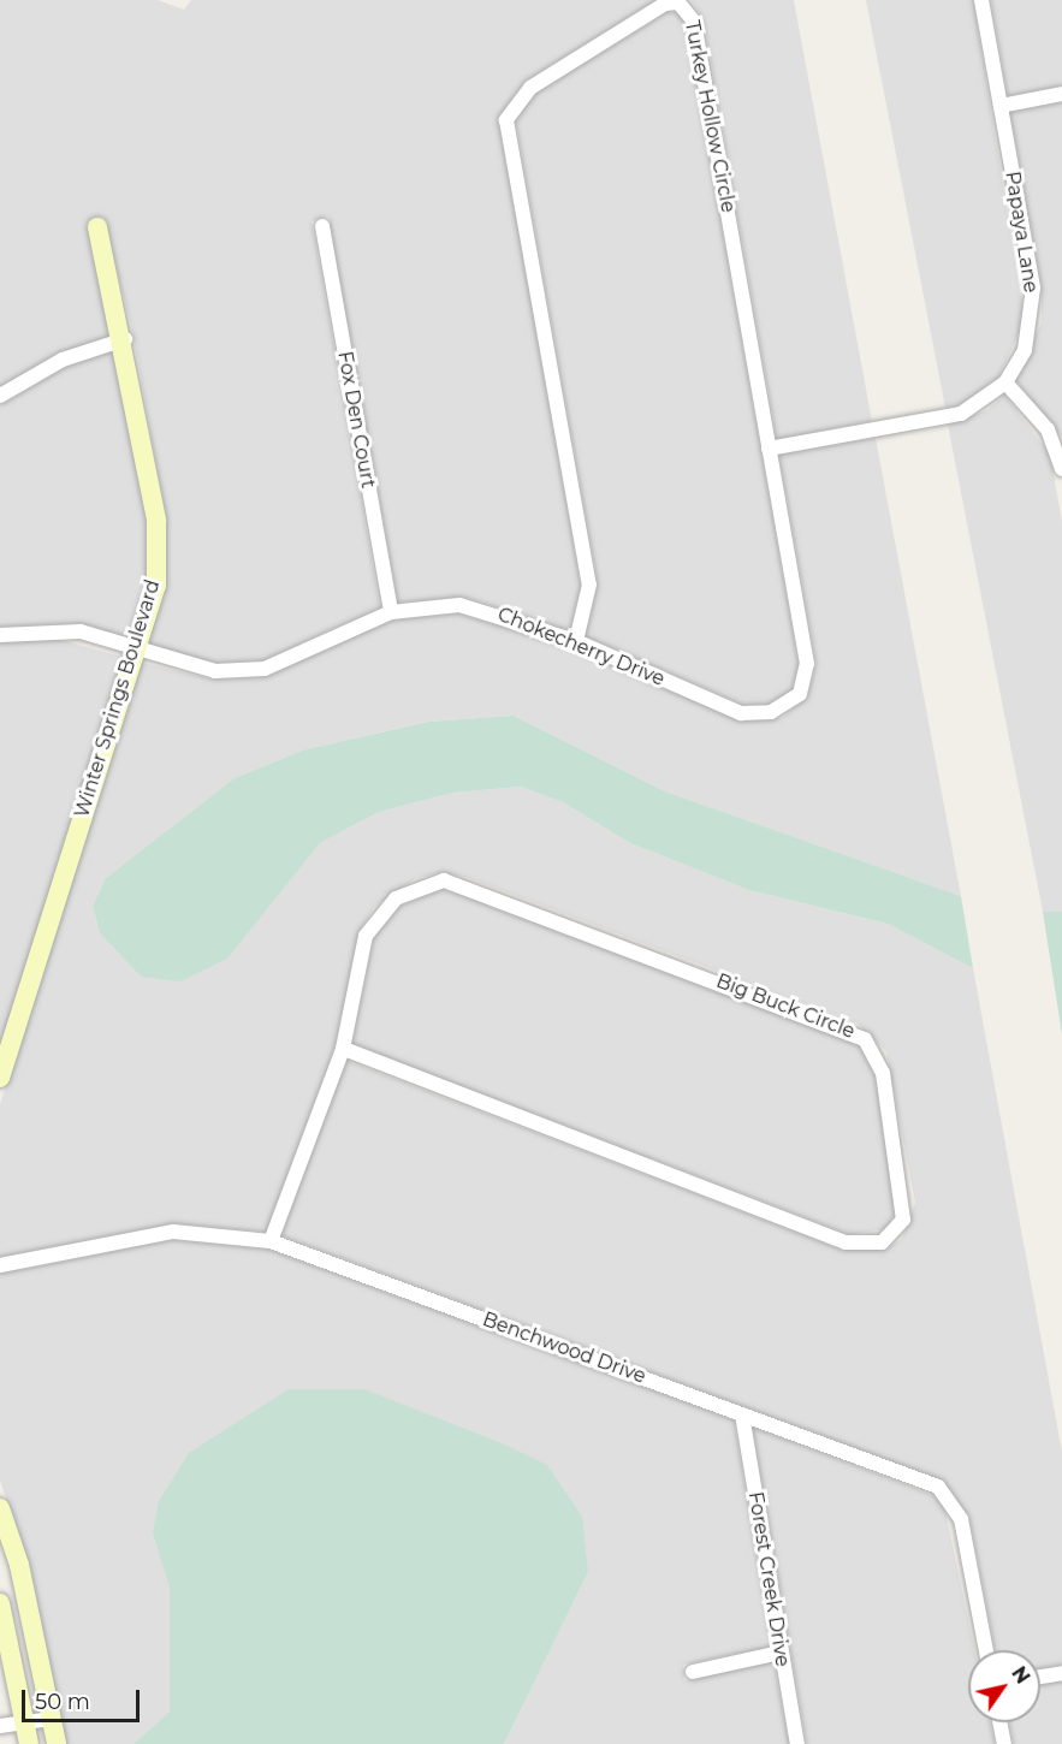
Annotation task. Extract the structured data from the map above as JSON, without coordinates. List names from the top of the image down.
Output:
{
  "streets": {
    "street": [
      "Turkey Hollow Circle",
      "Papaya Lane",
      "Fox Den Court",
      "Chokecherry Drive",
      "Winter Springs Boulevard",
      "Big Buck Circle",
      "Benchwood Drive",
      "Forest Creek Drive"
    ]
  },
  "crossings": [
    ["Turkey Hollow Circle", "Papaya Lane"],
    ["Turkey Hollow Circle", "Chokecherry Drive"],
    ["Fox Den Court", "Chokecherry Drive"],
    ["Chokecherry Drive", "Winter Springs Boulevard"],
    ["Big Buck Circle", "Benchwood Drive"],
    ["Benchwood Drive", "Forest Creek Drive"]
  ],
  "scale_bar": "50 m",
  "north": "top right"
}
